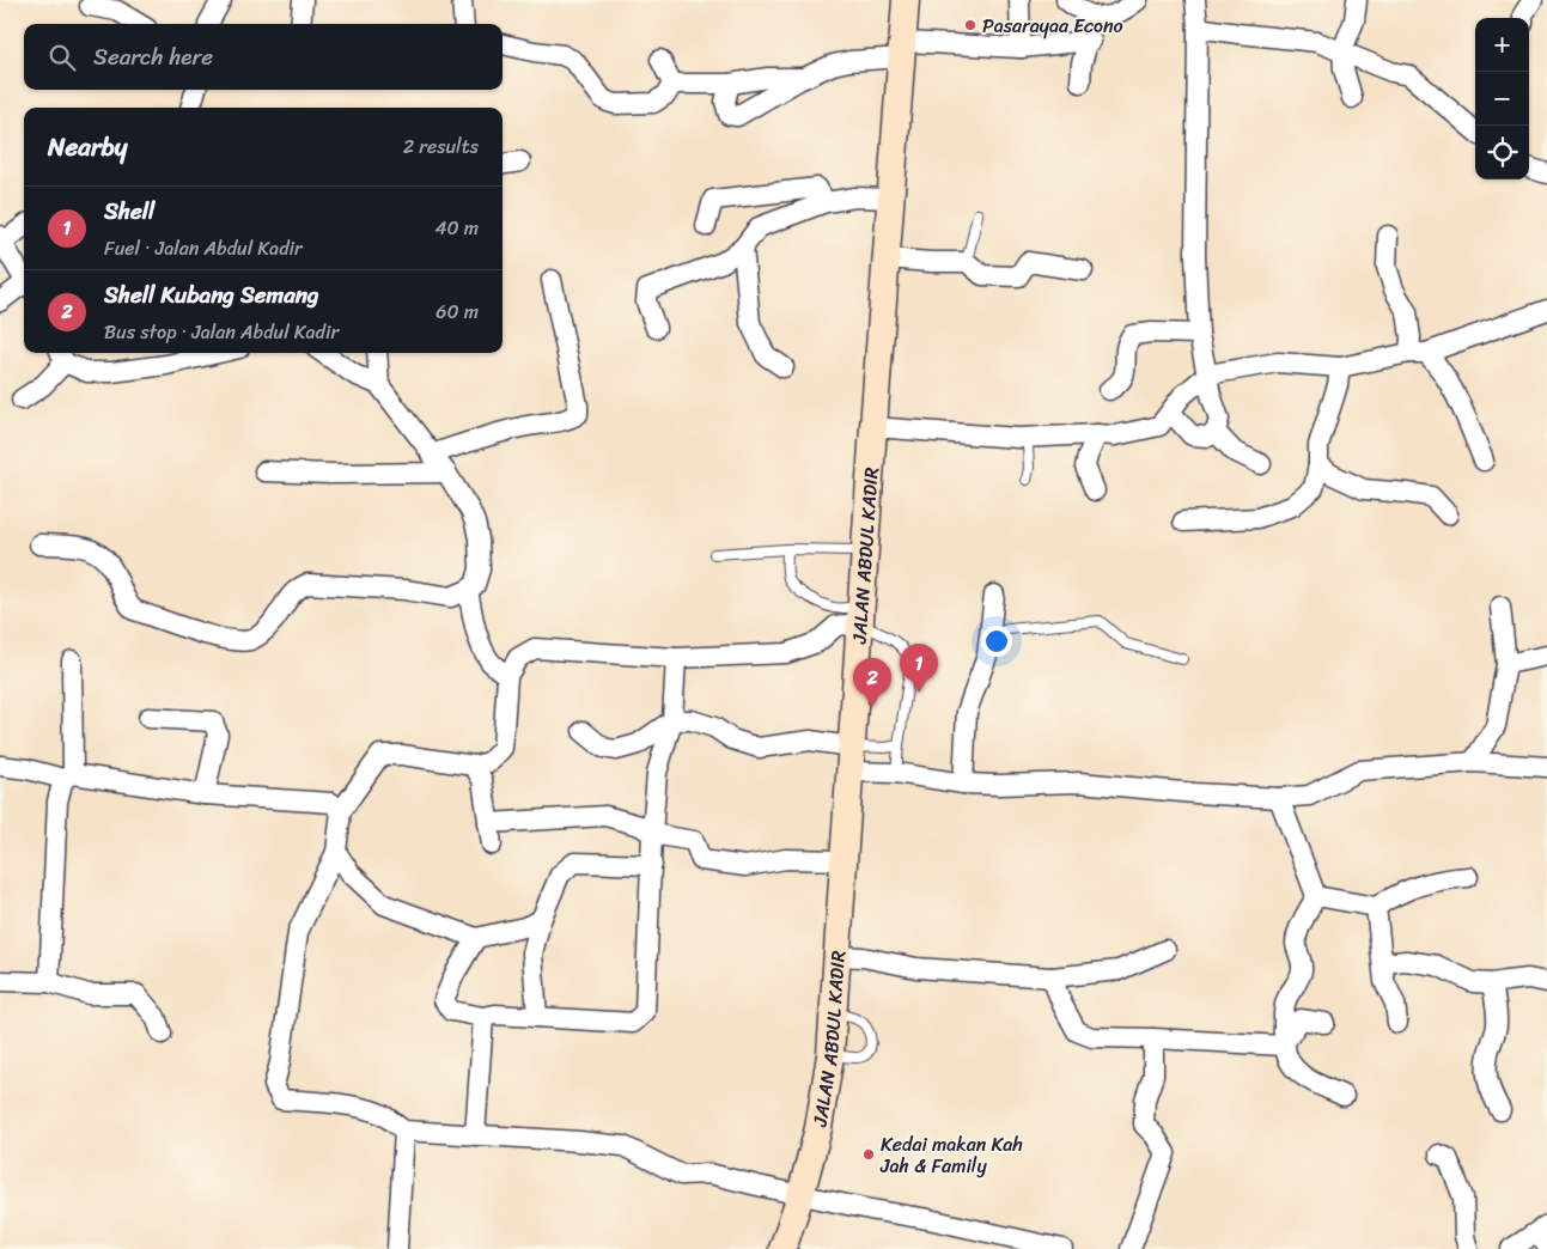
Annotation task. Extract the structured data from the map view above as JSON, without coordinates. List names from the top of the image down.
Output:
{
  "streets": {
    "main road": ["JALAN ABDUL KADIR"]
  },
  "places": ["Pasarayaa Econo", "Kedai makan Kah Jah & Family"],
  "page": {
    "map_buttons": ["+", "−"],
    "search": "Search here",
    "heading": ["Nearby", "2 results"],
    "list": [
      {
        "mark": "1",
        "name": "Shell",
        "note": "Fuel · Jalan Abdul Kadir",
        "value": "40 m"
      },
      {
        "mark": "2",
        "name": "Shell Kubang Semang",
        "note": "Bus stop · Jalan Abdul Kadir",
        "value": "60 m"
      }
    ],
    "pins": ["1", "2"]
  }
}
